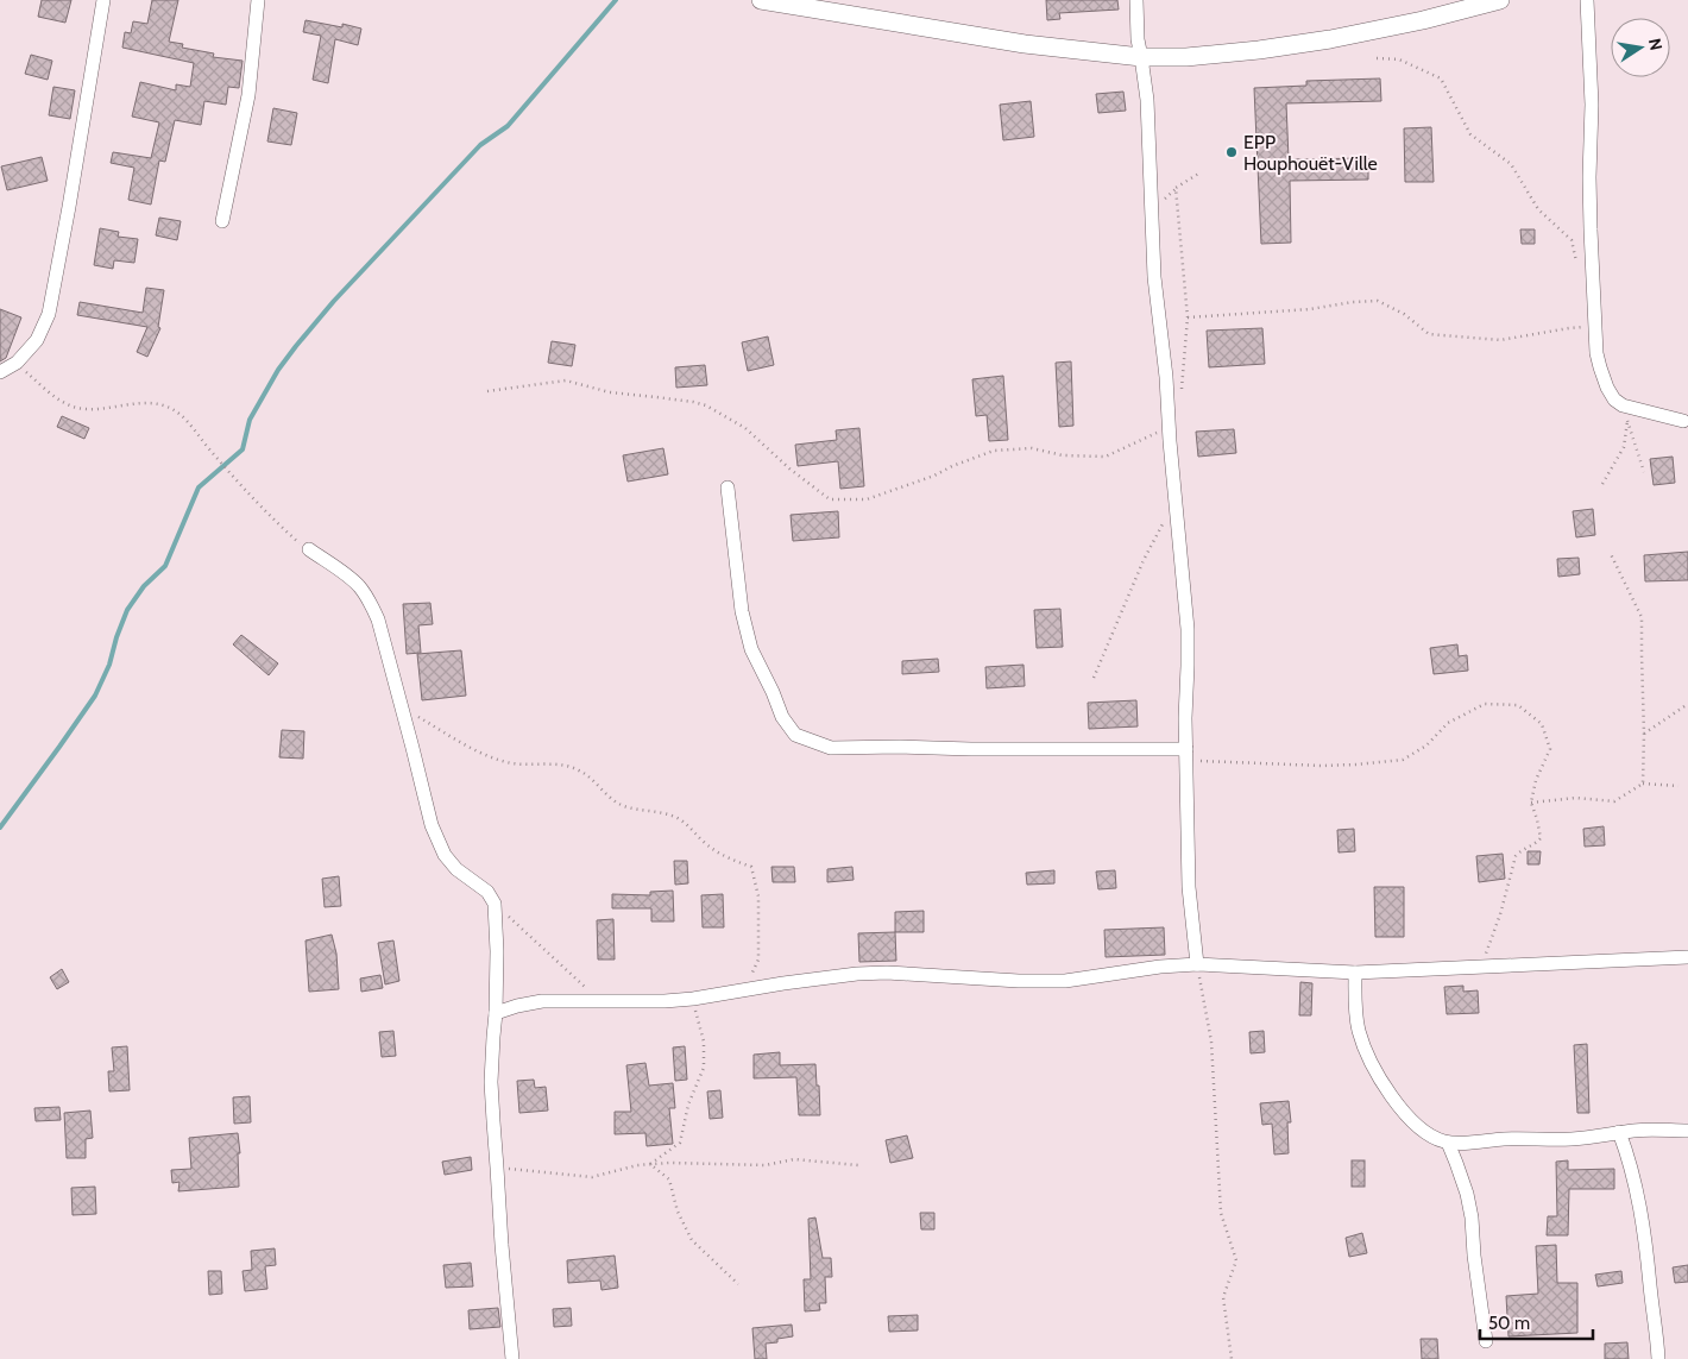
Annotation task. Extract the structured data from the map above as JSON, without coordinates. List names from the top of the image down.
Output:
{
  "places": ["EPP Houphouët-Ville"],
  "scale_bar": "50 m",
  "north": "right"
}
